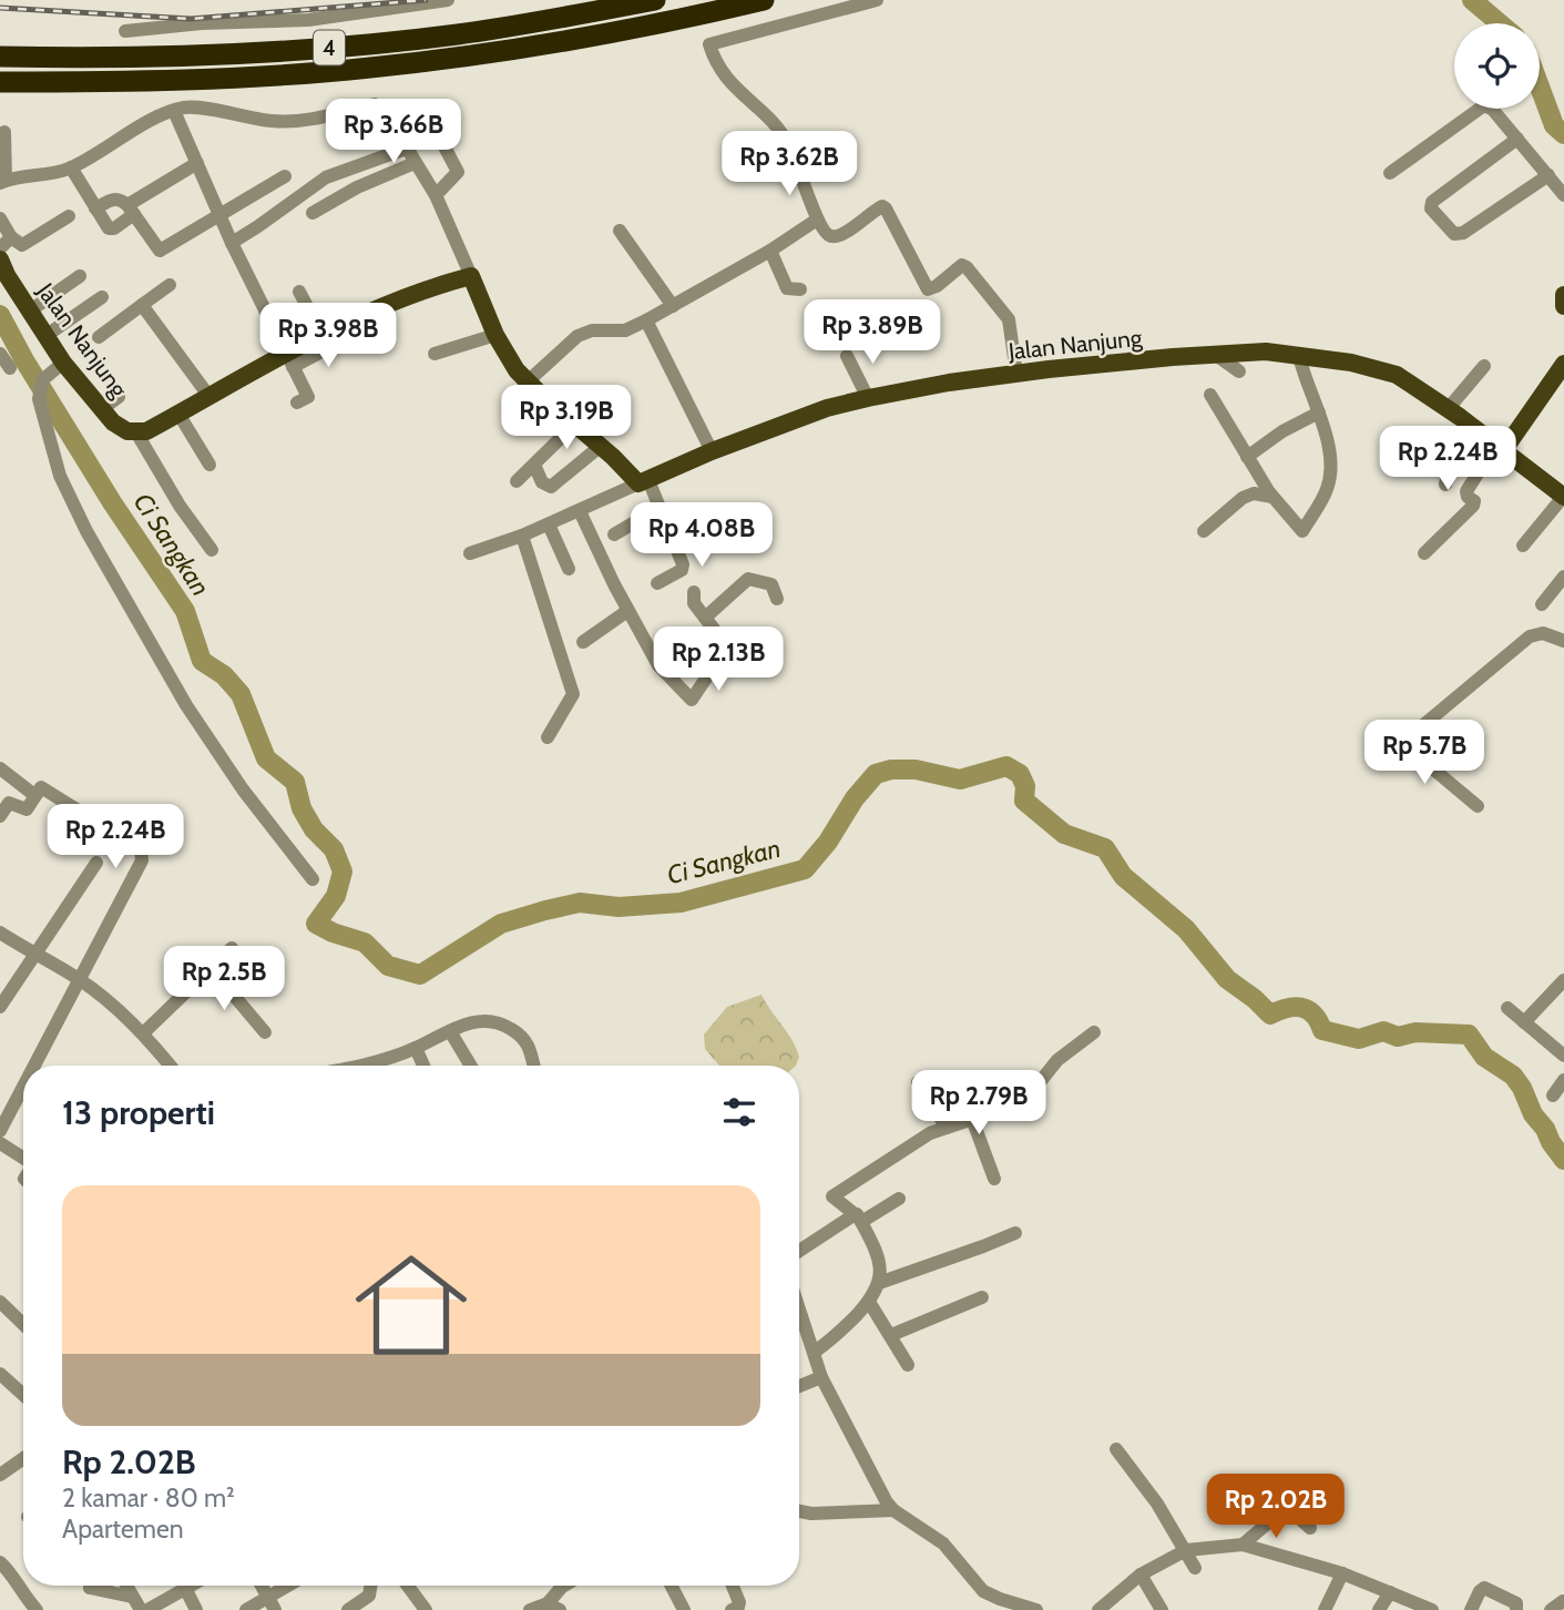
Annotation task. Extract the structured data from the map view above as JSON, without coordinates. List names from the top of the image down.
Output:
{
  "streets": {
    "highway": ["4"],
    "main road": ["Jalan Nanjung"]
  },
  "water": ["Ci Sangkan"],
  "page": {
    "price": [
      "Rp 3.66B",
      "Rp 3.62B",
      "Rp 3.89B",
      "Rp 3.98B",
      "Rp 3.19B",
      "Rp 2.24B",
      "Rp 4.08B",
      "Rp 2.13B",
      "Rp 5.7B",
      "Rp 2.24B",
      "Rp 2.5B",
      "Rp 2.79B",
      "Rp 2.02B"
    ],
    "heading": "13 properti",
    "list": [
      {
        "name": "Rp 2.02B",
        "note": "2 kamar · 80 m² · Apartemen"
      }
    ]
  }
}
